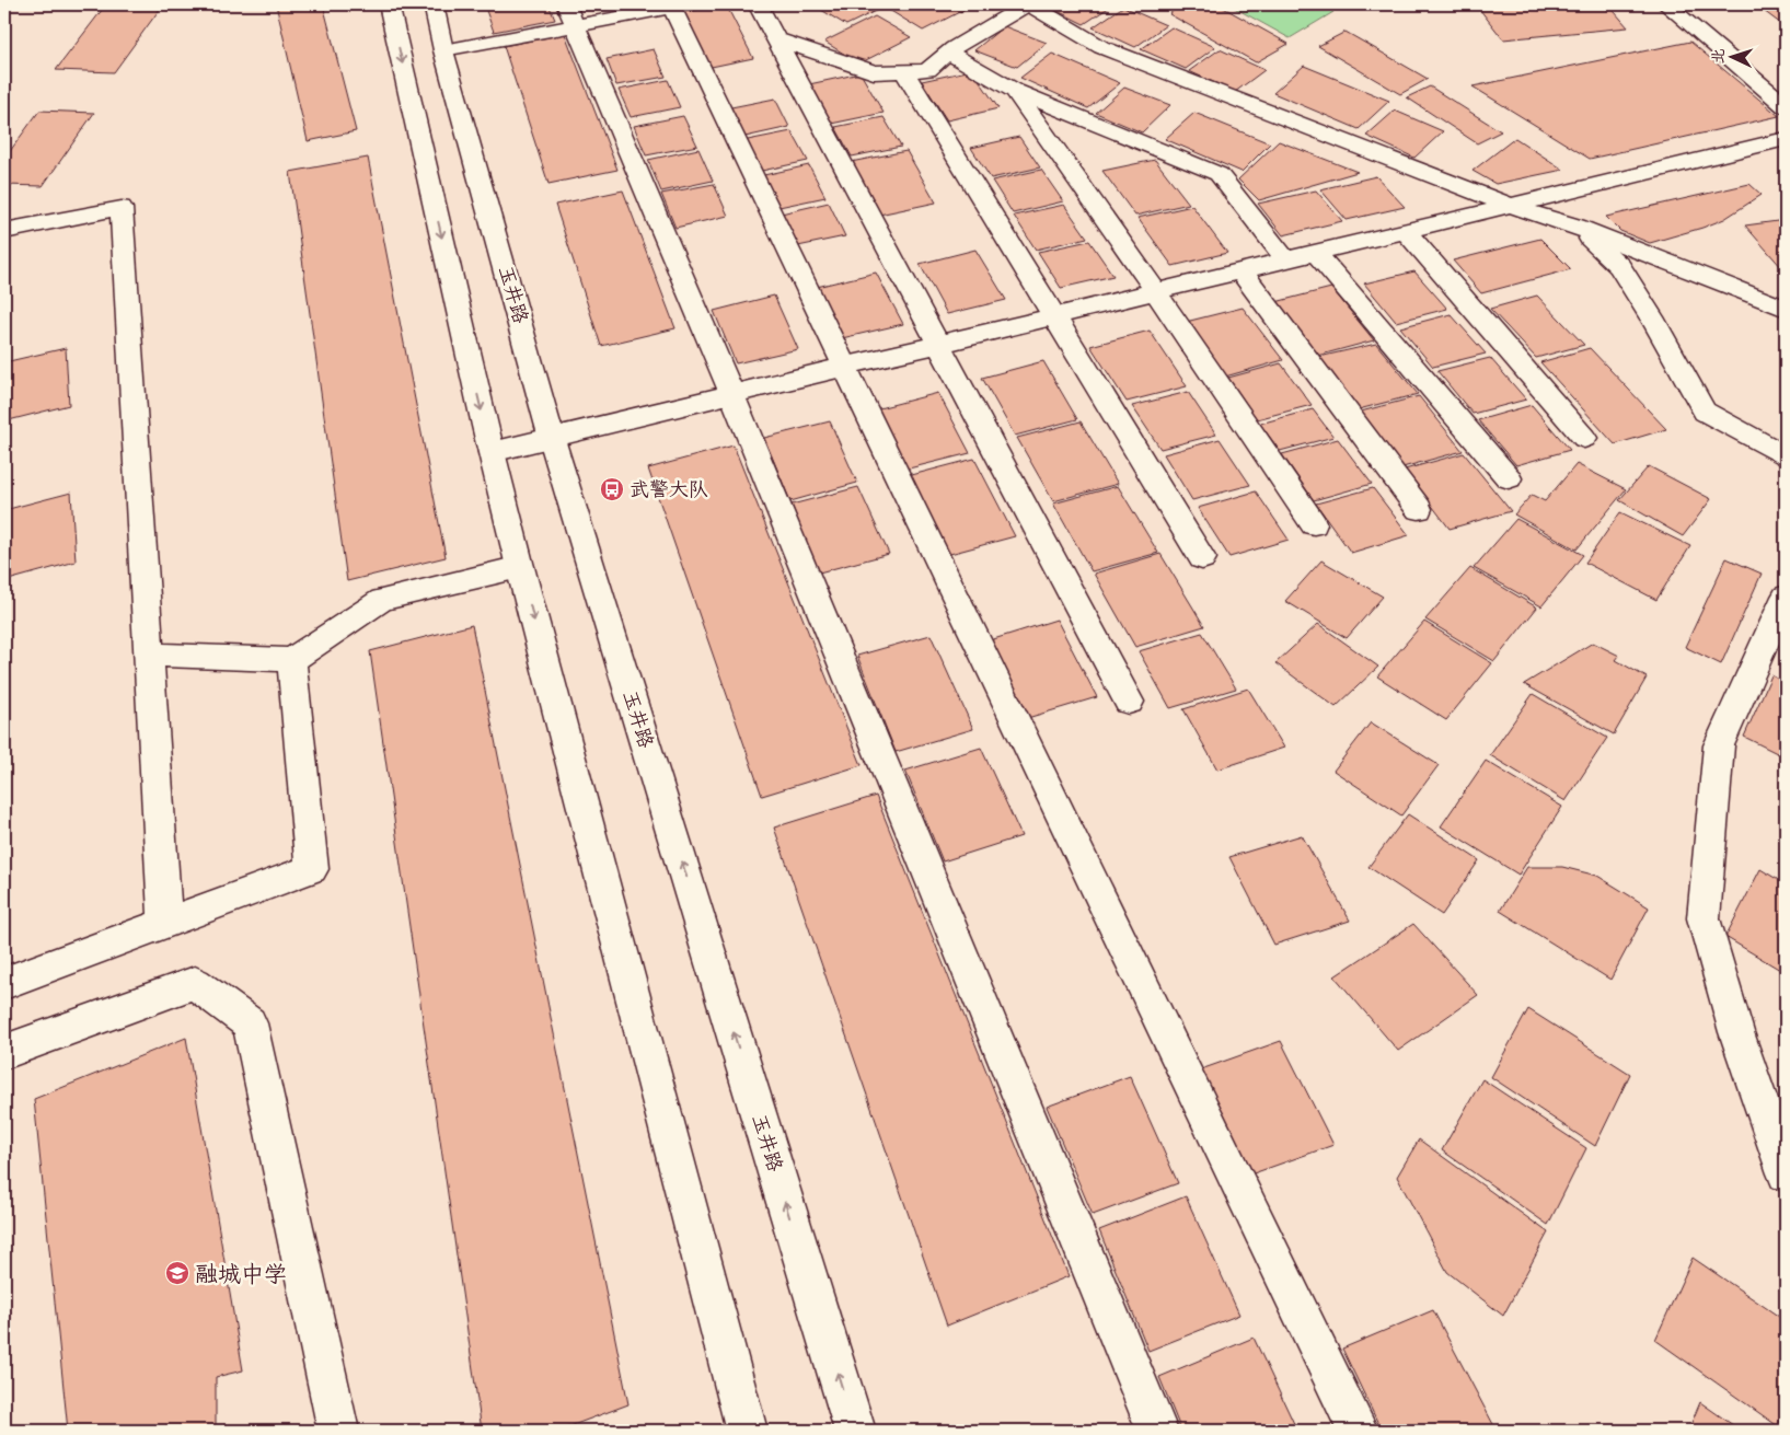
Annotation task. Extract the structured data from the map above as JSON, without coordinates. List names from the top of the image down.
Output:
{
  "streets": {
    "street": ["玉井路"]
  },
  "places": {
    "bus stop": ["武警大队"],
    "school or university": ["融城中学"]
  },
  "north": "left"
}
